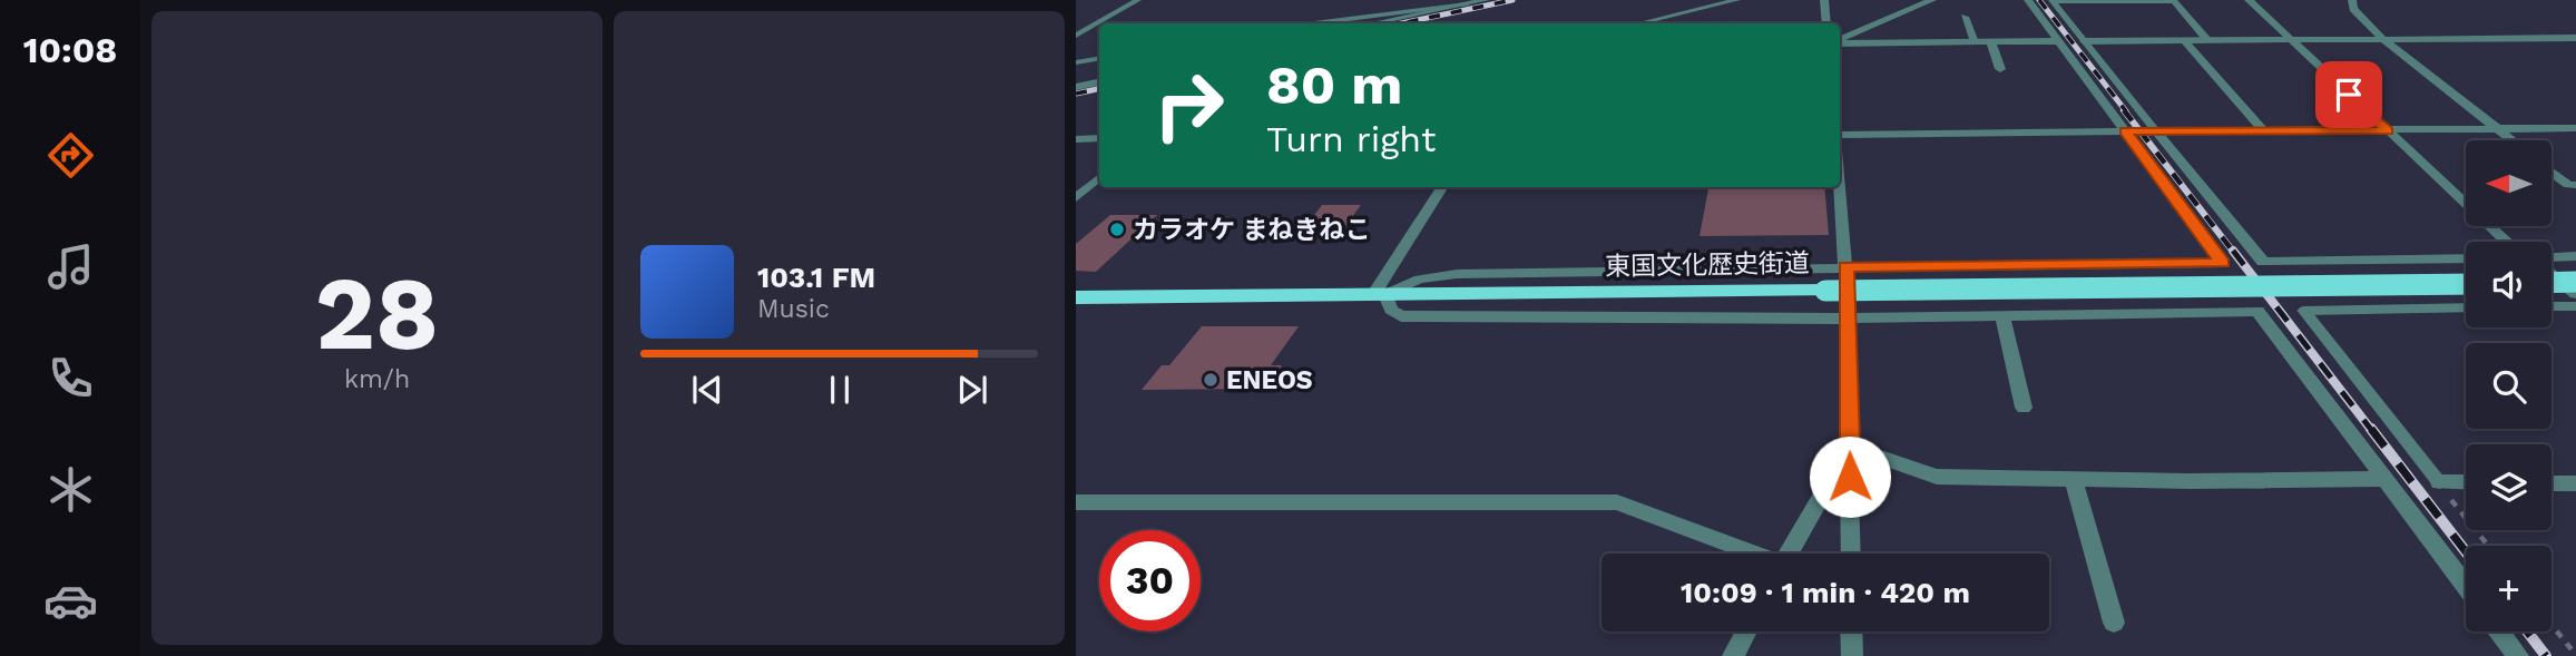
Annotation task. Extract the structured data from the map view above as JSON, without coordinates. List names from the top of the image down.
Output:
{
  "streets": {
    "highway": ["東国文化歴史街道"]
  },
  "places": ["カラオケ まねきねこ", "ENEOS"],
  "north": "left",
  "page": {
    "tabs": "10:08",
    "tile": ["28", "km/h"],
    "turn": ["80 m", "Turn right"],
    "map_buttons": "+",
    "song": ["103.1 FM", "Music"],
    "limit": "30",
    "trip": "10:09 · 1 min · 420 m"
  }
}
